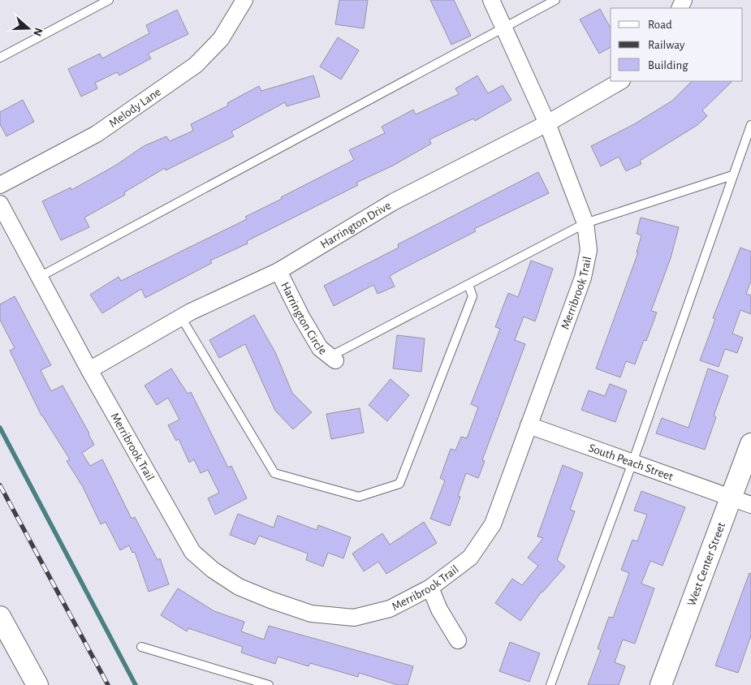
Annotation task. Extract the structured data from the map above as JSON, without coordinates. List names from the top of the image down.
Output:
{
  "streets": {
    "street": [
      "Melody Lane",
      "Harrington Drive",
      "Merribrook Trail",
      "Harrington Circle",
      "South Peach Street",
      "West Center Street"
    ]
  },
  "crossings": [
    ["Harrington Drive", "Merribrook Trail"],
    ["Harrington Drive", "Harrington Circle"],
    ["Merribrook Trail", "South Peach Street"],
    ["South Peach Street", "West Center Street"]
  ],
  "legend": ["Road", "Railway", "Building"],
  "north": "right"
}
